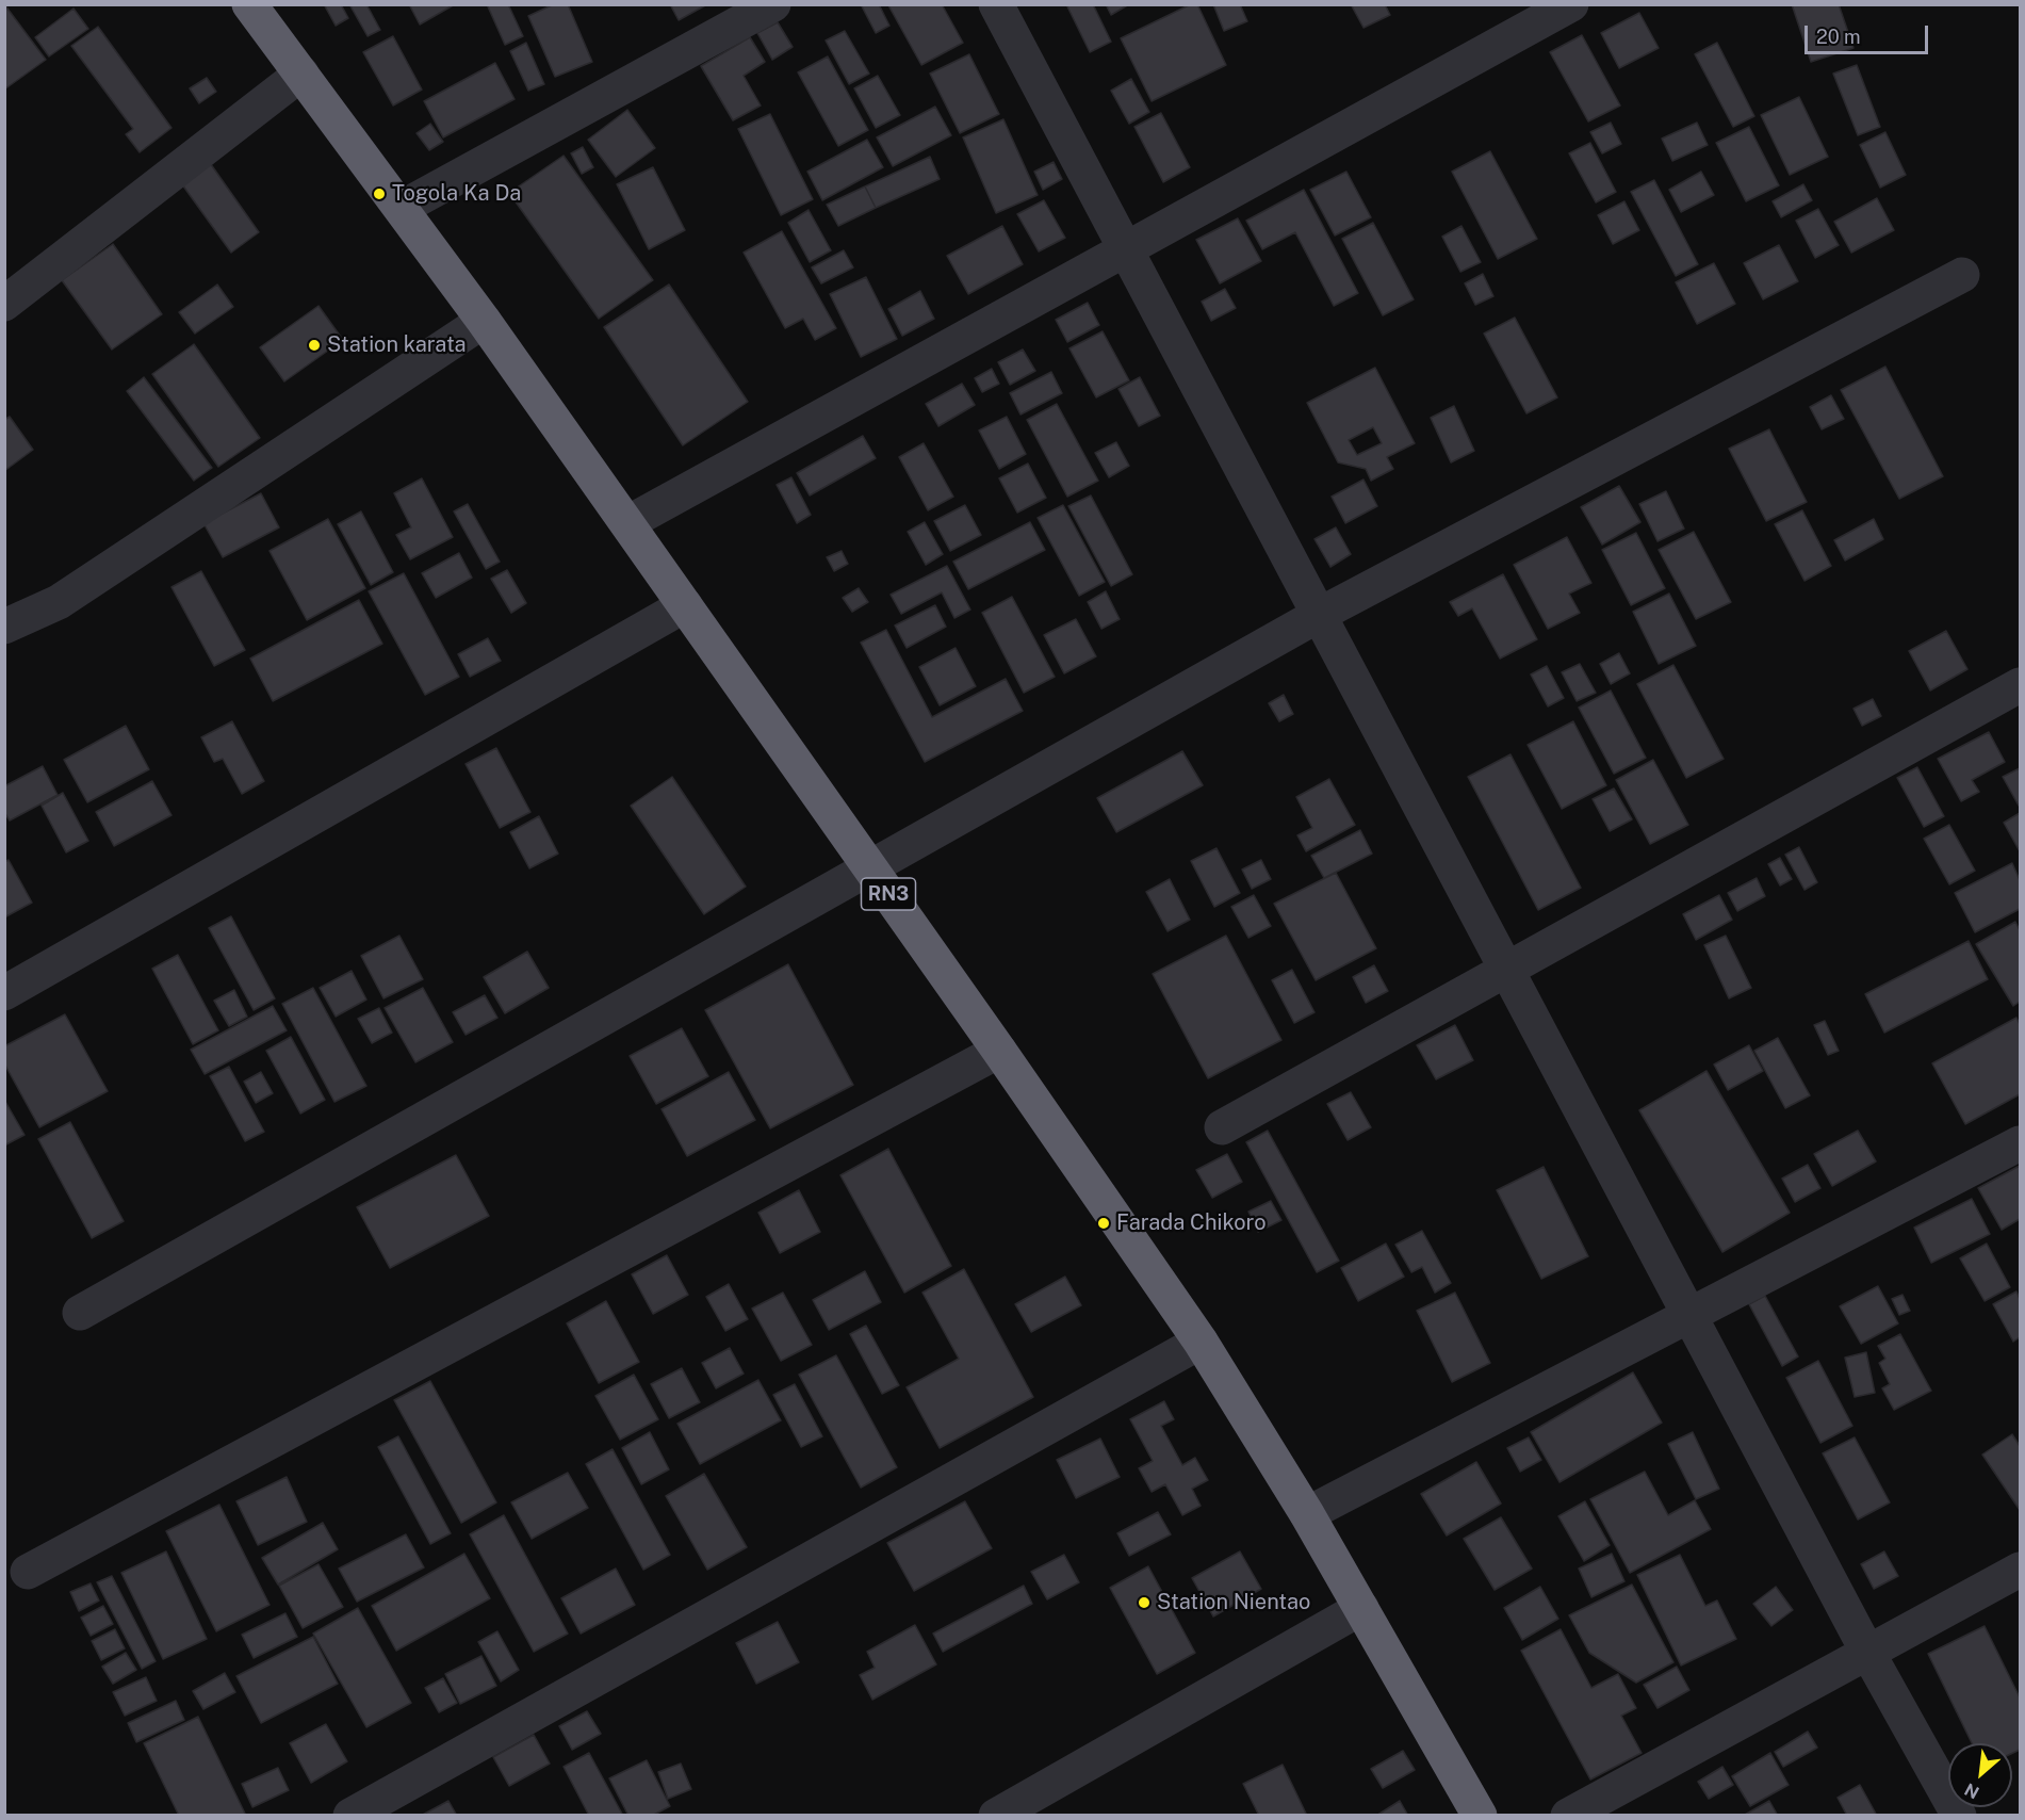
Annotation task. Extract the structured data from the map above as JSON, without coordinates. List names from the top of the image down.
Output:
{
  "streets": {
    "highway": ["RN3"]
  },
  "places": [
    "Togola Ka Da",
    "Station karata",
    "Farada Chikoro",
    "Station Nientao"
  ],
  "scale_bar": "20 m",
  "north": "bottom left"
}
